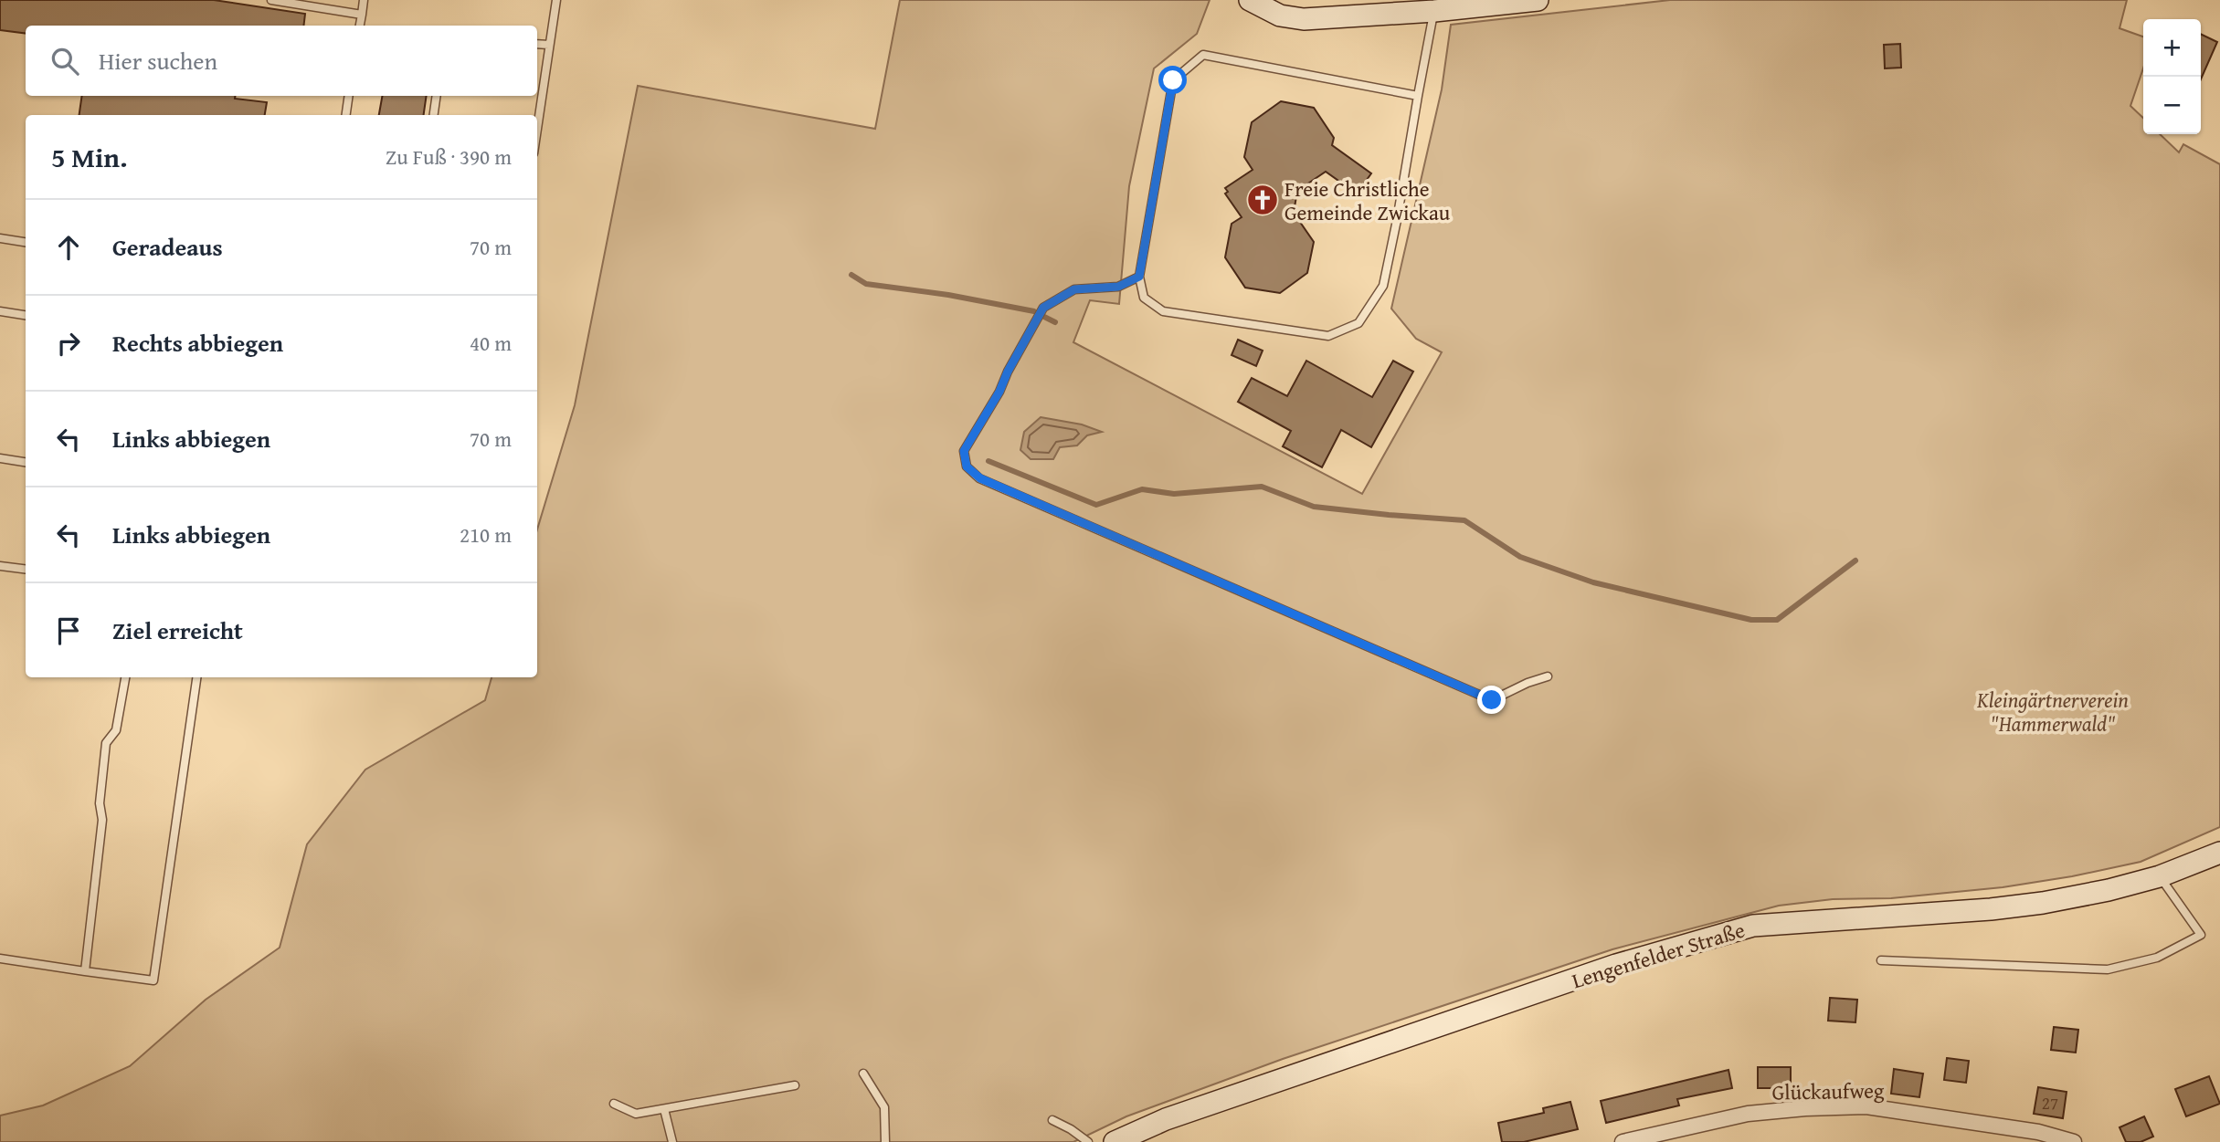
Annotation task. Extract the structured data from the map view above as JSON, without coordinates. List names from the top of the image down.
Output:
{
  "streets": {
    "main road": ["Lengenfelder Straße"],
    "street": ["Glückaufweg"]
  },
  "parks": ["Kleingärtnerverein \"Hammerwald\""],
  "places": {
    "church": ["Freie Christliche Gemeinde Zwickau"]
  },
  "house_numbers": ["27"],
  "page": {
    "map_buttons": ["+", "−"],
    "search": "Hier suchen",
    "heading": ["5 Min.", "Zu Fuß · 390 m"],
    "list": [
      ["Geradeaus", "70 m"],
      ["Rechts abbiegen", "40 m"],
      ["Links abbiegen", "70 m"],
      ["Links abbiegen", "210 m"],
      "Ziel erreicht"
    ]
  }
}
